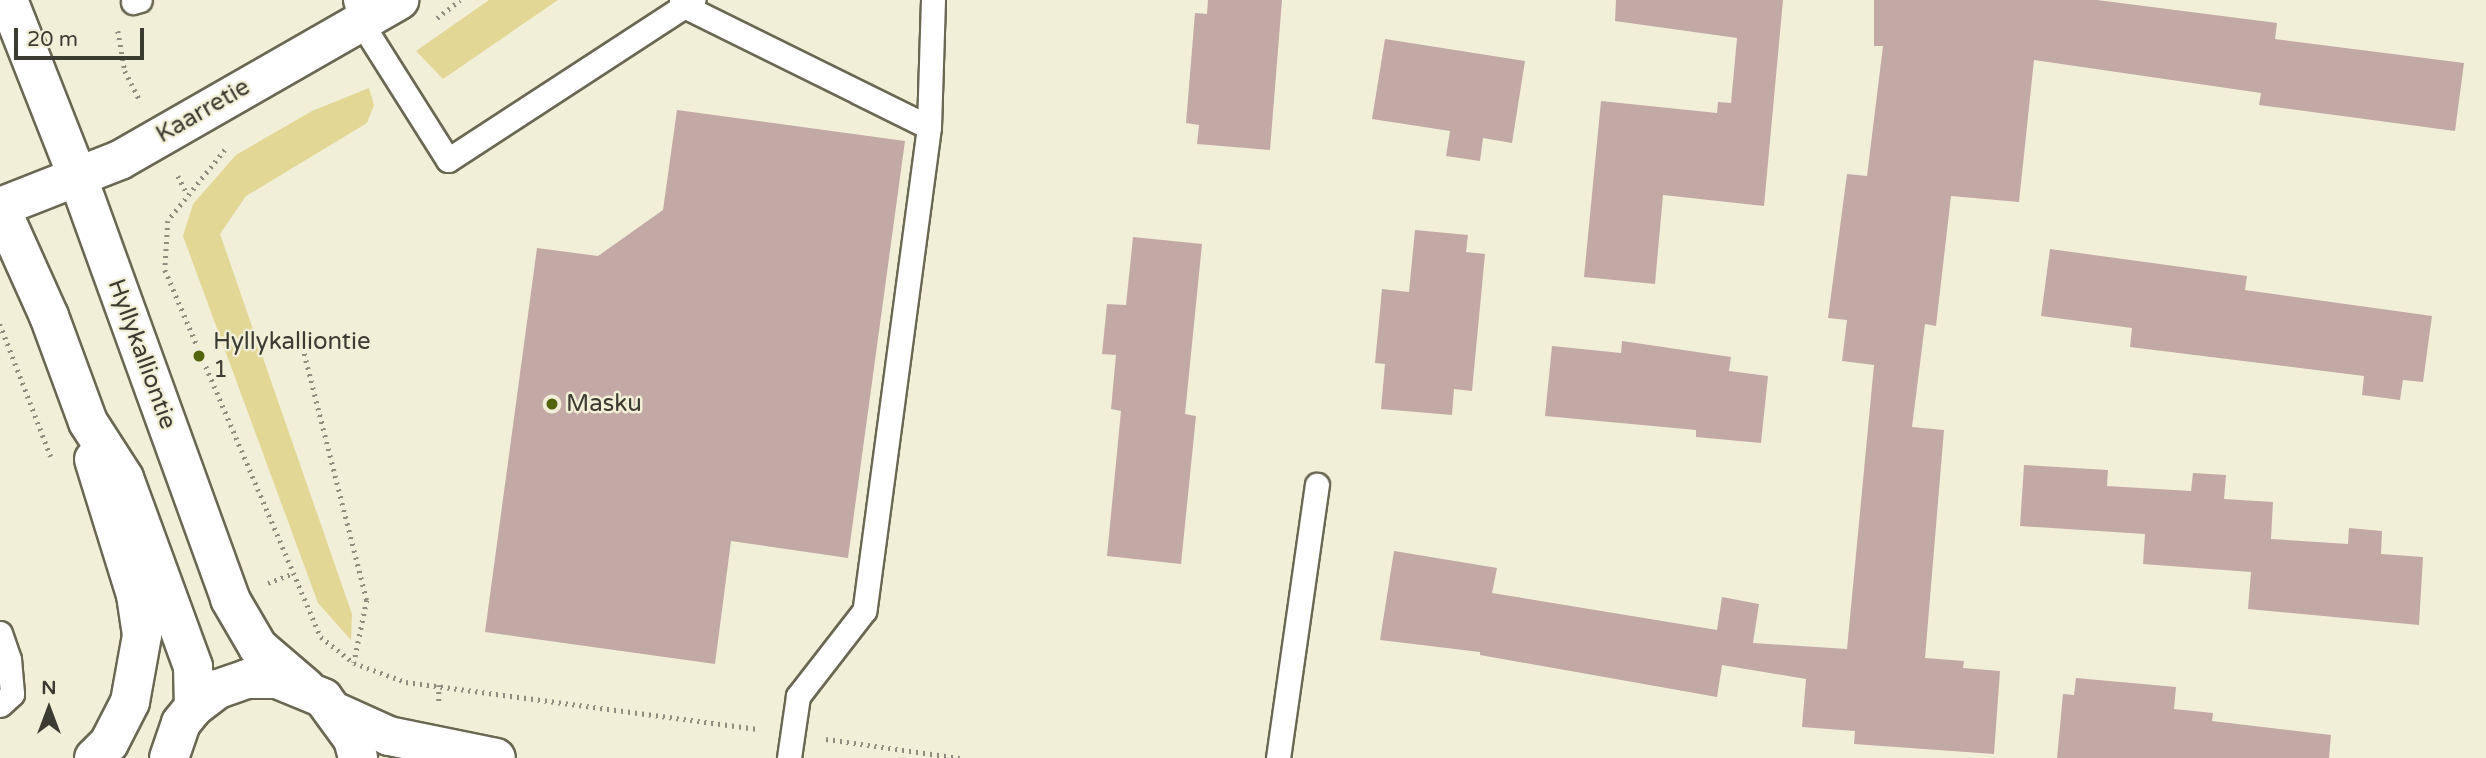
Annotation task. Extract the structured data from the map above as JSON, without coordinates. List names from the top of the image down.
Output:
{
  "streets": {
    "main road": ["Kaarretie", "Hyllykalliontie"]
  },
  "crossings": [
    ["Kaarretie", "Hyllykalliontie"]
  ],
  "places": ["Hyllykalliontie 1", "Masku"],
  "scale_bar": "20 m",
  "north": "top"
}
